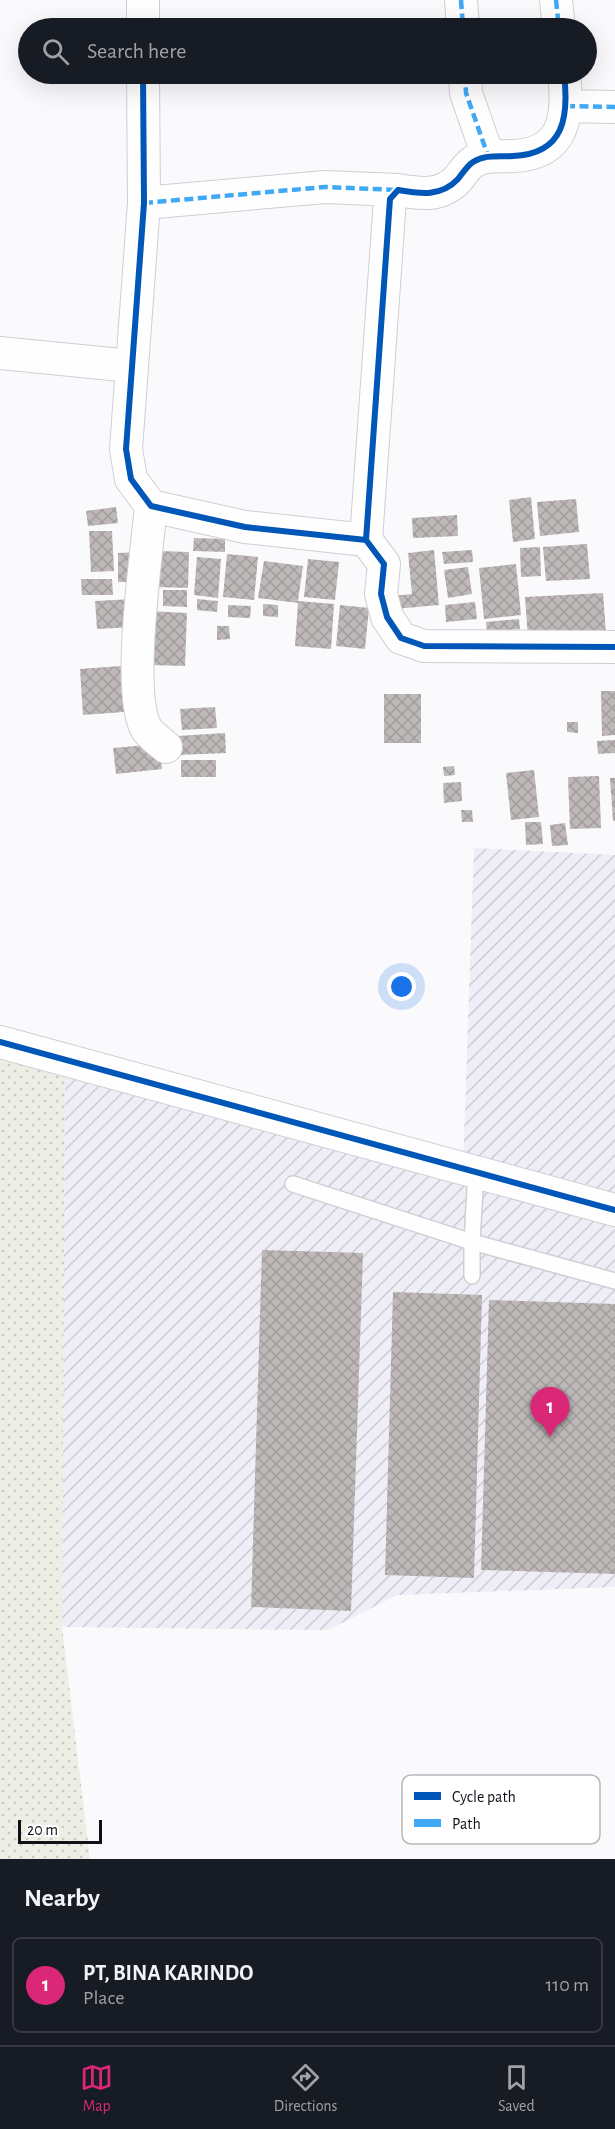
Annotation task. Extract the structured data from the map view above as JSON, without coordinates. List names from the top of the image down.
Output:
{
  "legend": ["Cycle path", "Path"],
  "scale_bar": "20 m",
  "page": {
    "search": "Search here",
    "pins": "1",
    "scale": "20 m",
    "heading": "Nearby",
    "list": [
      {
        "mark": "1",
        "name": "PT, BINA KARINDO",
        "note": "Place",
        "value": "110 m"
      }
    ],
    "nav": ["Map", "Directions", "Saved"]
  }
}
